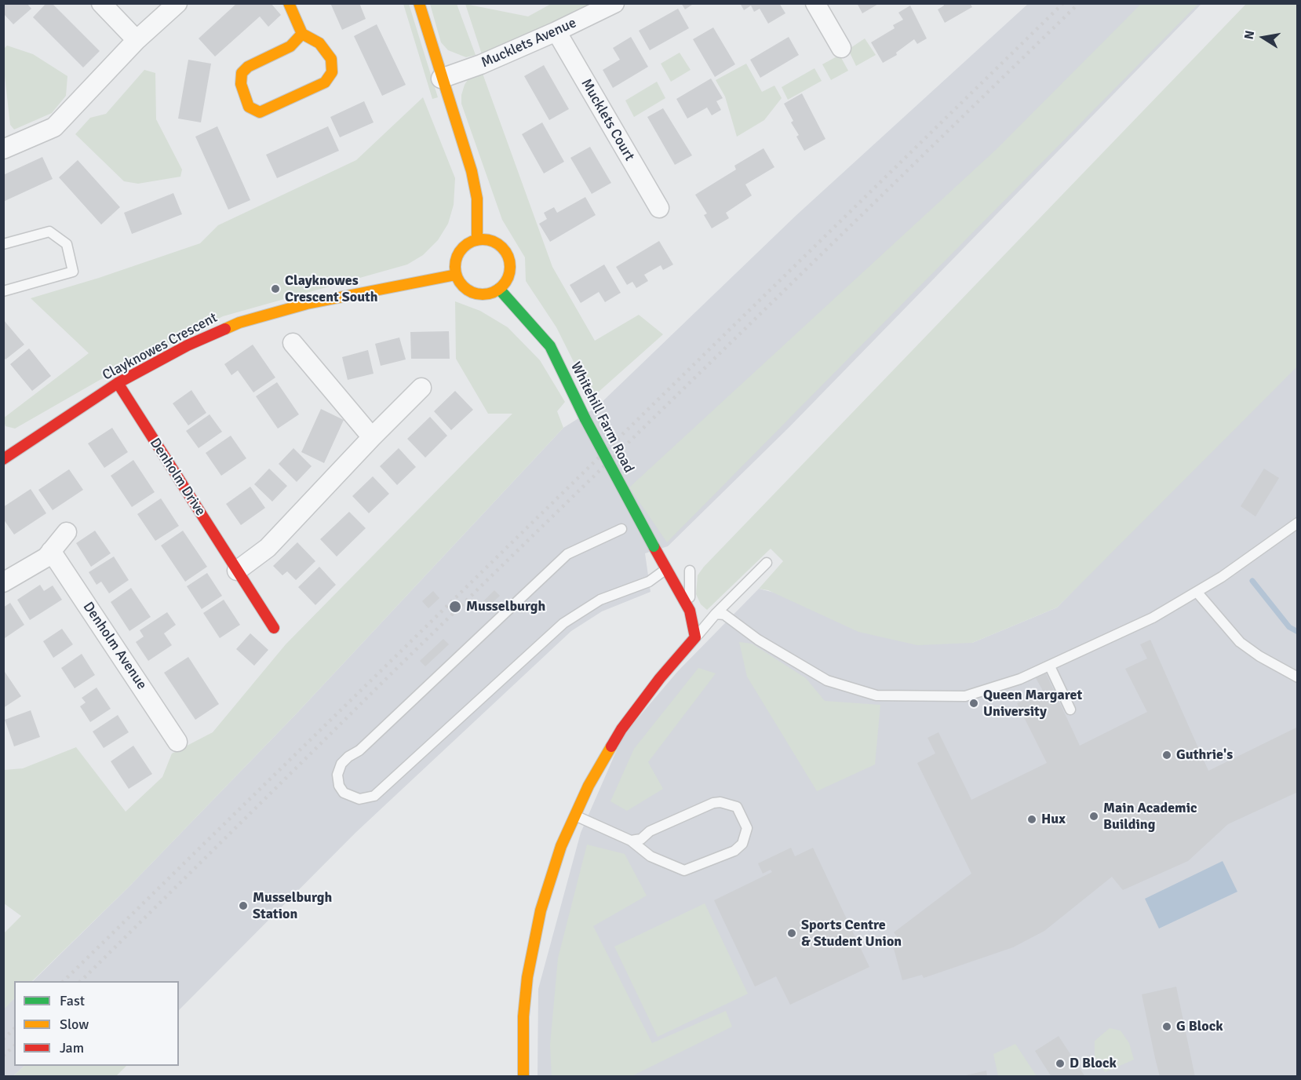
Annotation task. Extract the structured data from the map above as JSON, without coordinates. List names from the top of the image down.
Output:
{
  "streets": {
    "street": [
      "Mucklets Avenue",
      "Mucklets Court",
      "Clayknowes Crescent",
      "Whitehill Farm Road",
      "Denholm Drive",
      "Denholm Avenue"
    ]
  },
  "crossings": [
    ["Mucklets Avenue", "Mucklets Court"],
    ["Clayknowes Crescent", "Whitehill Farm Road"],
    ["Clayknowes Crescent", "Denholm Drive"]
  ],
  "places": [
    "Clayknowes Crescent South",
    "Musselburgh",
    "Queen Margaret University",
    "Guthrie's",
    "Main Academic Building",
    "Hux",
    "Musselburgh Station",
    "Sports Centre & Student Union",
    "G Block",
    "D Block"
  ],
  "legend": ["Fast", "Slow", "Jam"],
  "north": "left"
}
